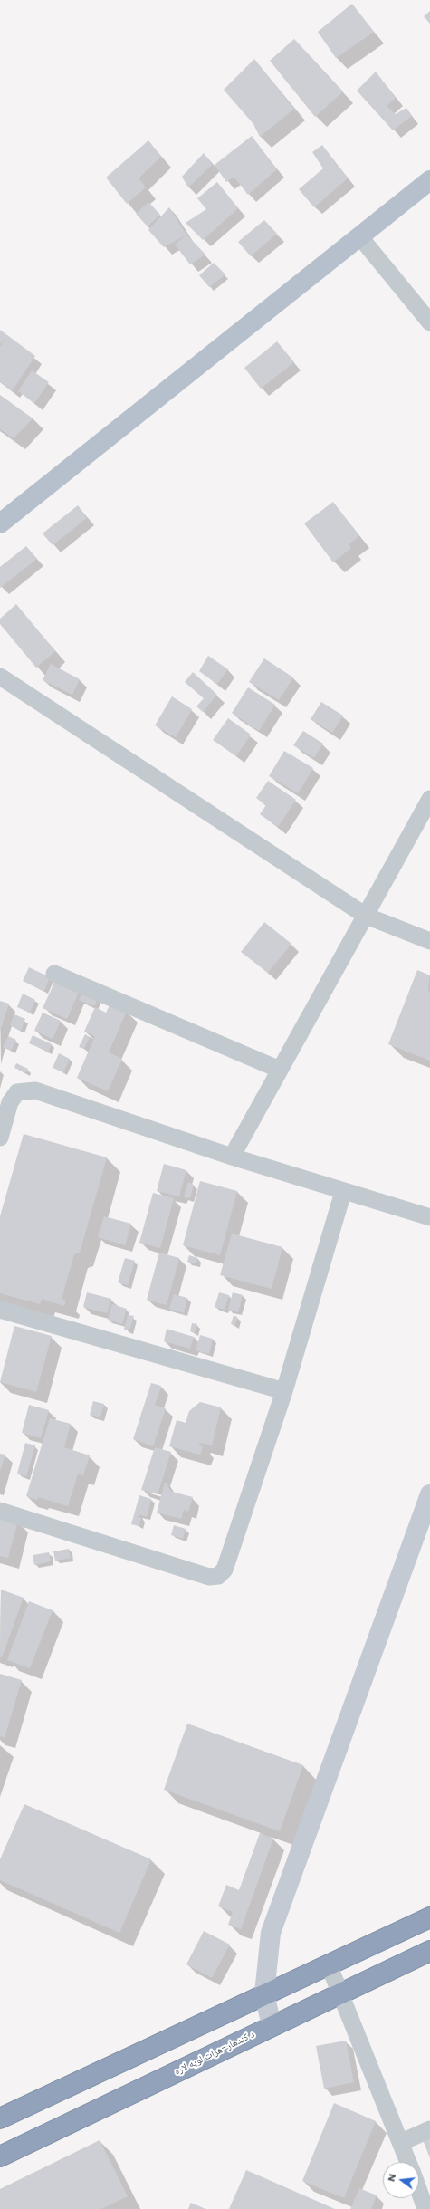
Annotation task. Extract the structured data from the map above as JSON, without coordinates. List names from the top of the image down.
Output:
{
  "streets": {
    "highway": ["د کندهار-هرات لويه لاره"]
  },
  "north": "left"
}
